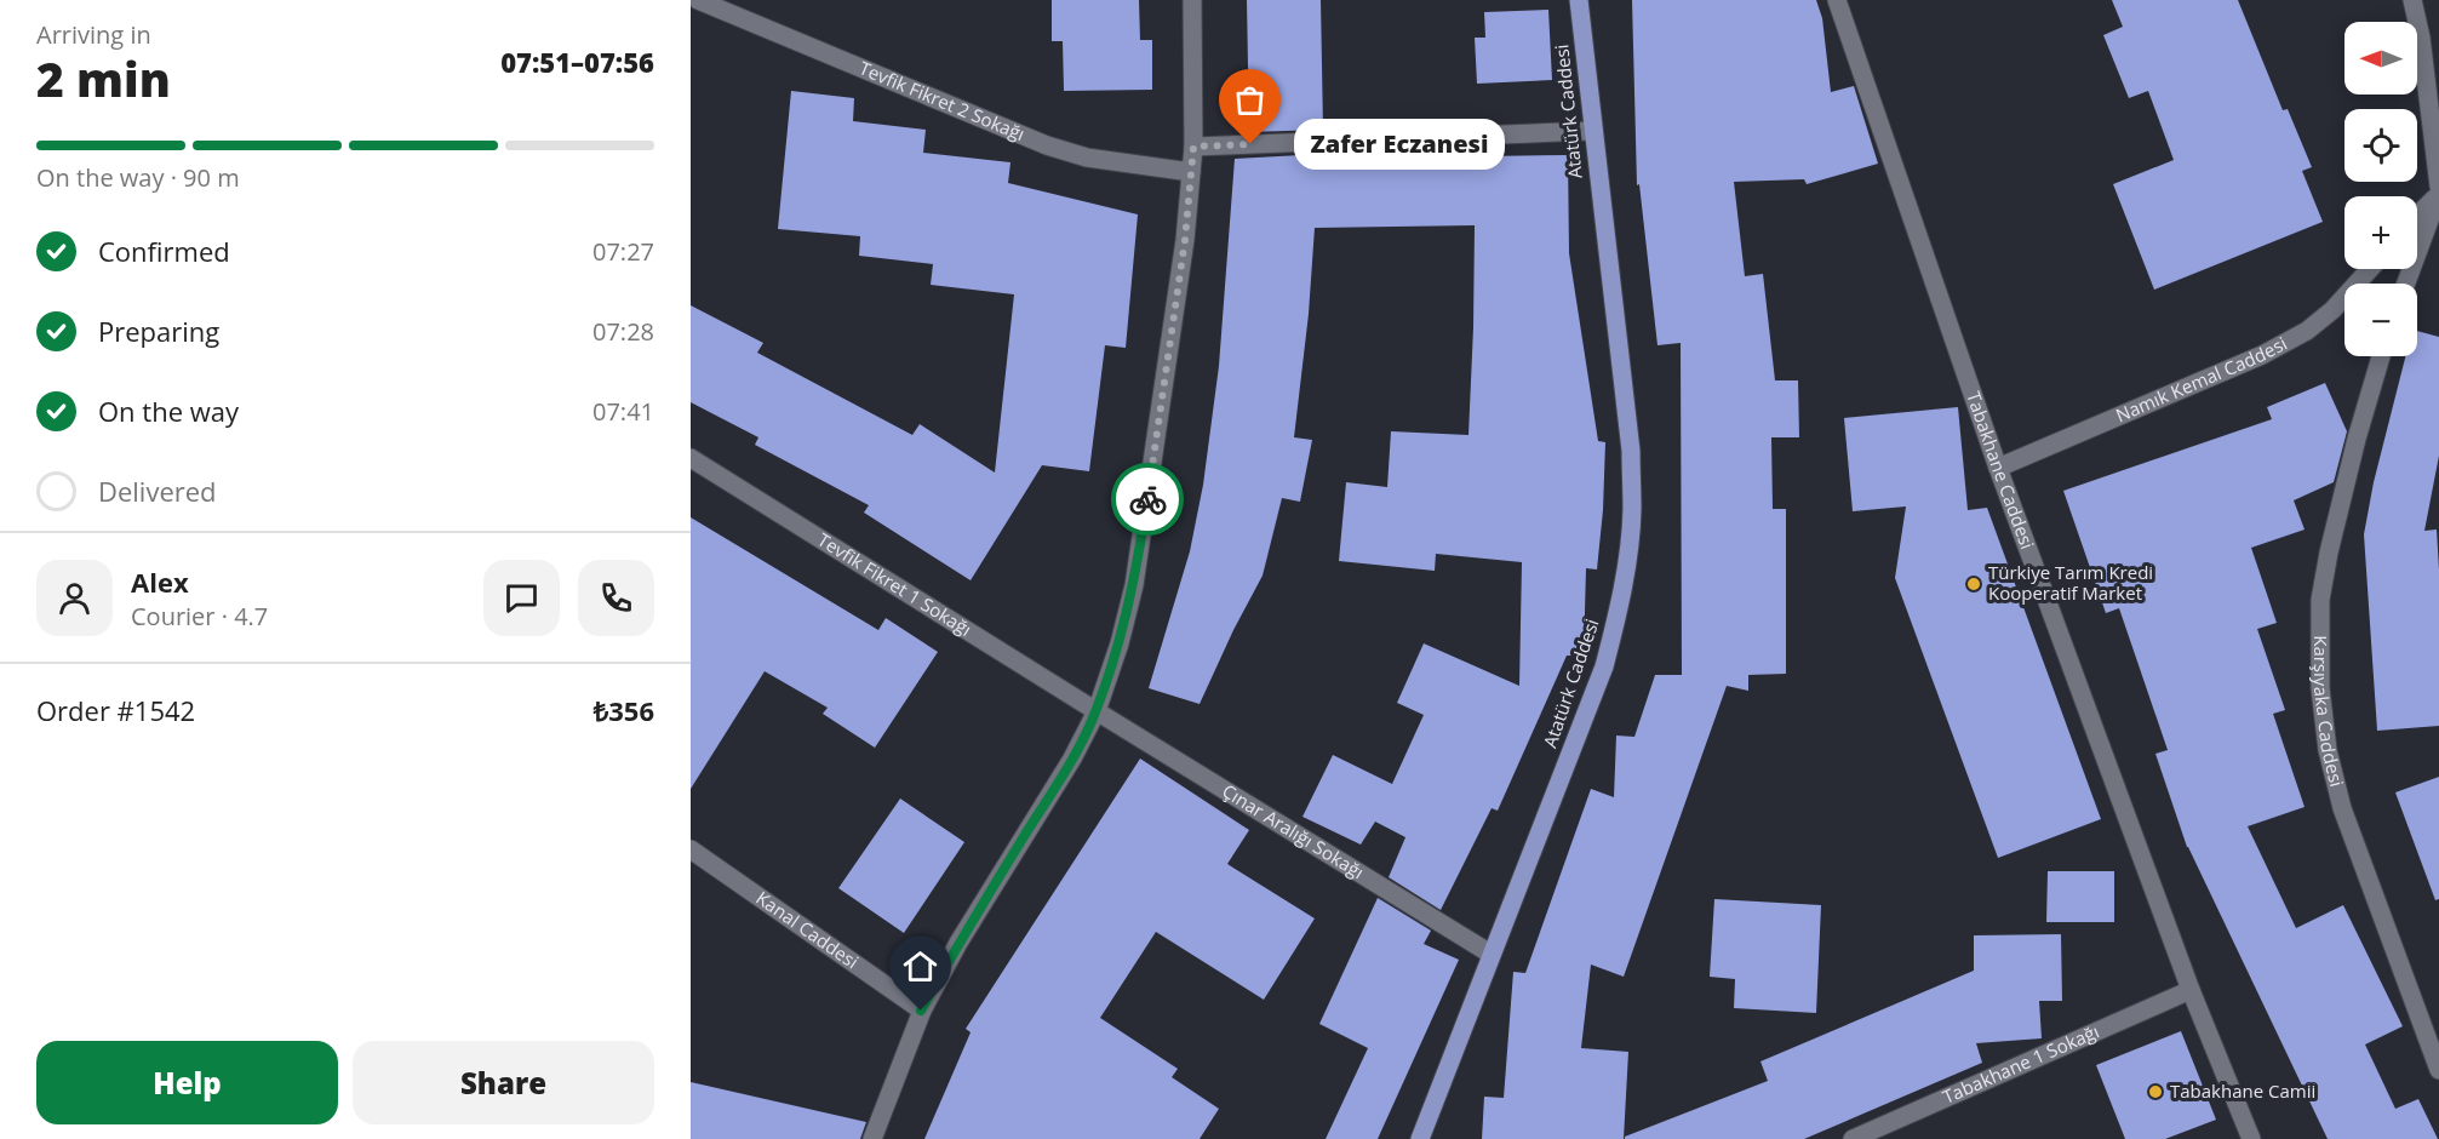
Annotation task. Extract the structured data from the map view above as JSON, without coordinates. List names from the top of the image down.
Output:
{
  "streets": {
    "main road": ["Atatürk Caddesi"],
    "street": [
      "Tevfik Fikret 2 Sokağı",
      "Namık Kemal Caddesi",
      "Tabakhane Caddesi",
      "Tevfik Fikret 1 Sokağı",
      "Karşıyaka Caddesi",
      "Çınar Aralığı Sokağı",
      "Kanal Caddesi",
      "Tabakhane 1 Sokağı"
    ]
  },
  "crossings": [
    ["Atatürk Caddesi", "Çınar Aralığı Sokağı"],
    ["Namık Kemal Caddesi", "Tabakhane Caddesi"],
    ["Tabakhane Caddesi", "Tabakhane 1 Sokağı"],
    ["Tevfik Fikret 1 Sokağı", "Çınar Aralığı Sokağı"]
  ],
  "places": ["Zafer Eczanesi", "Türkiye Tarım Kredi Kooperatif Market", "Tabakhane Camii"],
  "north": "left",
  "page": {
    "heading": ["2 min", "Arriving in", "07:51–07:56"],
    "panel": [
      "Alex",
      "Courier · 4.7",
      "Order #1542",
      "₺356"
    ],
    "map_buttons": ["+", "−"],
    "bubble": "Zafer Eczanesi",
    "bar": "On the way · 90 m",
    "list": [
      ["Confirmed", "07:27"],
      ["Preparing", "07:28"],
      ["On the way", "07:41"],
      "Delivered"
    ],
    "buttons": ["Help", "Share"]
  }
}
